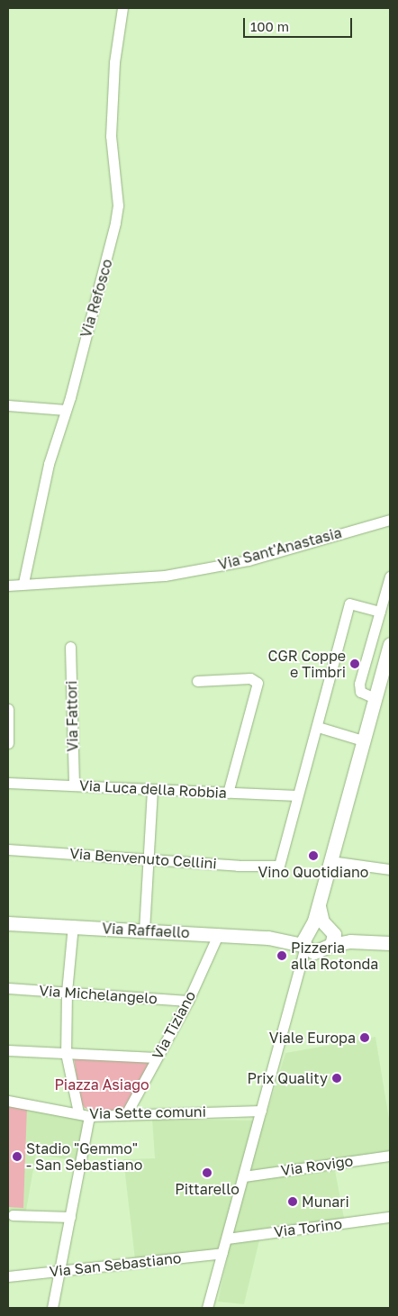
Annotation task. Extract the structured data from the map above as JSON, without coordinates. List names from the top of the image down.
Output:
{
  "streets": {
    "main road": ["Via Raffaello"],
    "street": [
      "Via Refosco",
      "Via Sant'Anastasia",
      "Via Fattori",
      "Via Luca della Robbia",
      "Via Benvenuto Cellini",
      "Via Michelangelo",
      "Via Tiziano",
      "Via Sette comuni",
      "Via Rovigo",
      "Via Torino",
      "Via San Sebastiano"
    ]
  },
  "crossings": [
    ["Via Refosco", "Via Sant'Anastasia"],
    ["Via Fattori", "Via Luca della Robbia"],
    ["Via Luca della Robbia", "Via Benvenuto Cellini"],
    ["Via Raffaello", "Via Tiziano"],
    ["Via Michelangelo", "Via Tiziano"],
    ["Via Tiziano", "Via Sette comuni"]
  ],
  "parks": ["Piazza Asiago"],
  "places": [
    "CGR Coppe e Timbri",
    "Vino Quotidiano",
    "Pizzeria alla Rotonda",
    "Viale Europa",
    "Prix Quality",
    "Stadio \"Gemmo\" - San Sebastiano",
    "Pittarello",
    "Munari"
  ],
  "scale_bar": "100 m"
}
